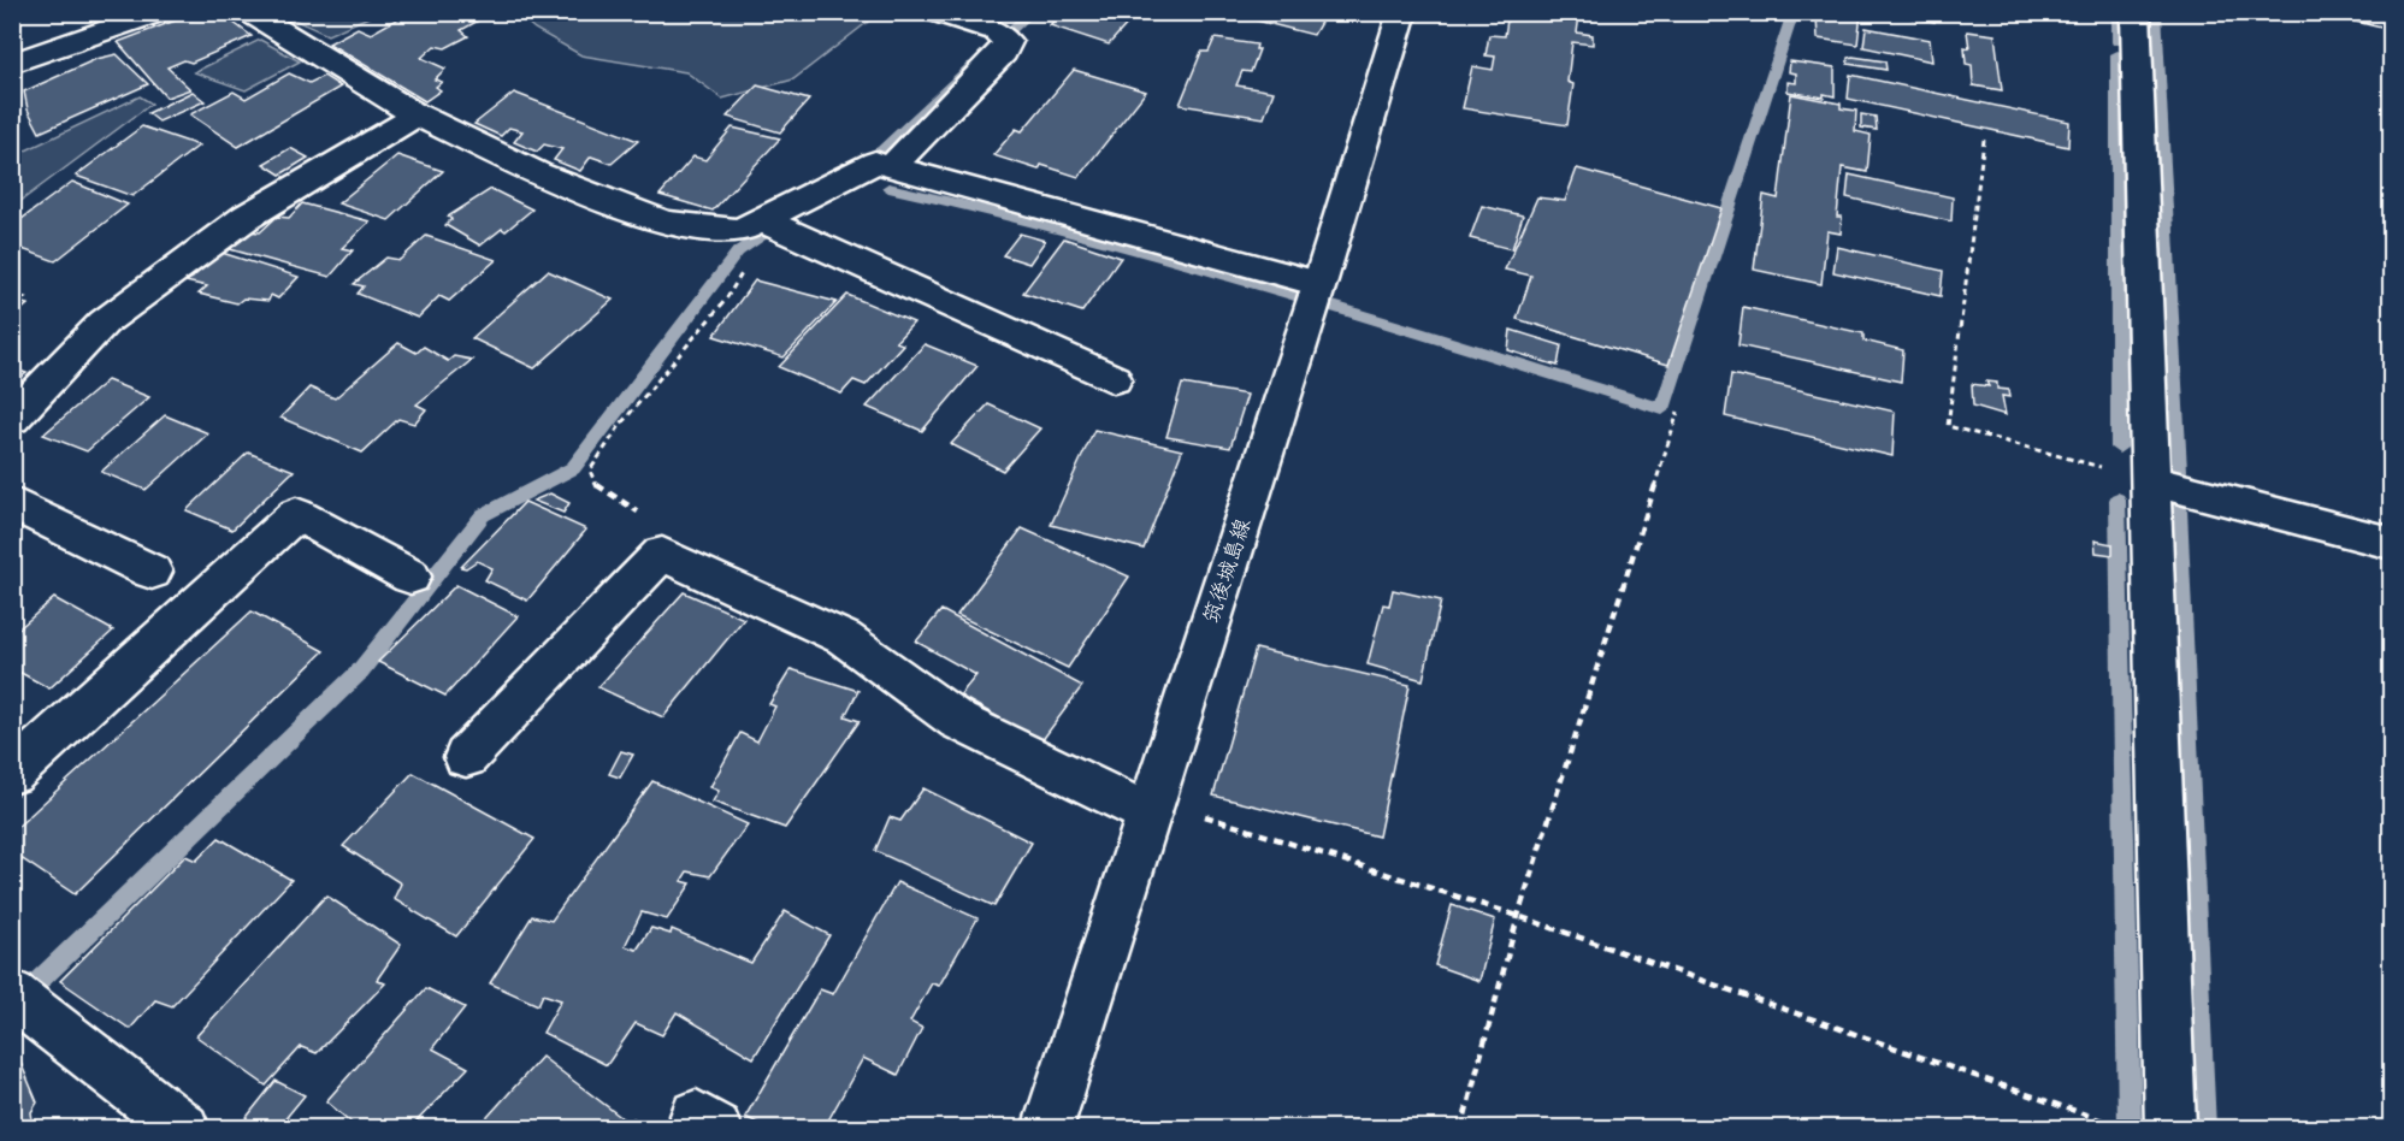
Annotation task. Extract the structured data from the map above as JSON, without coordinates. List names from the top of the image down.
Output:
{
  "streets": {
    "street": ["筑後城島線"]
  }
}
